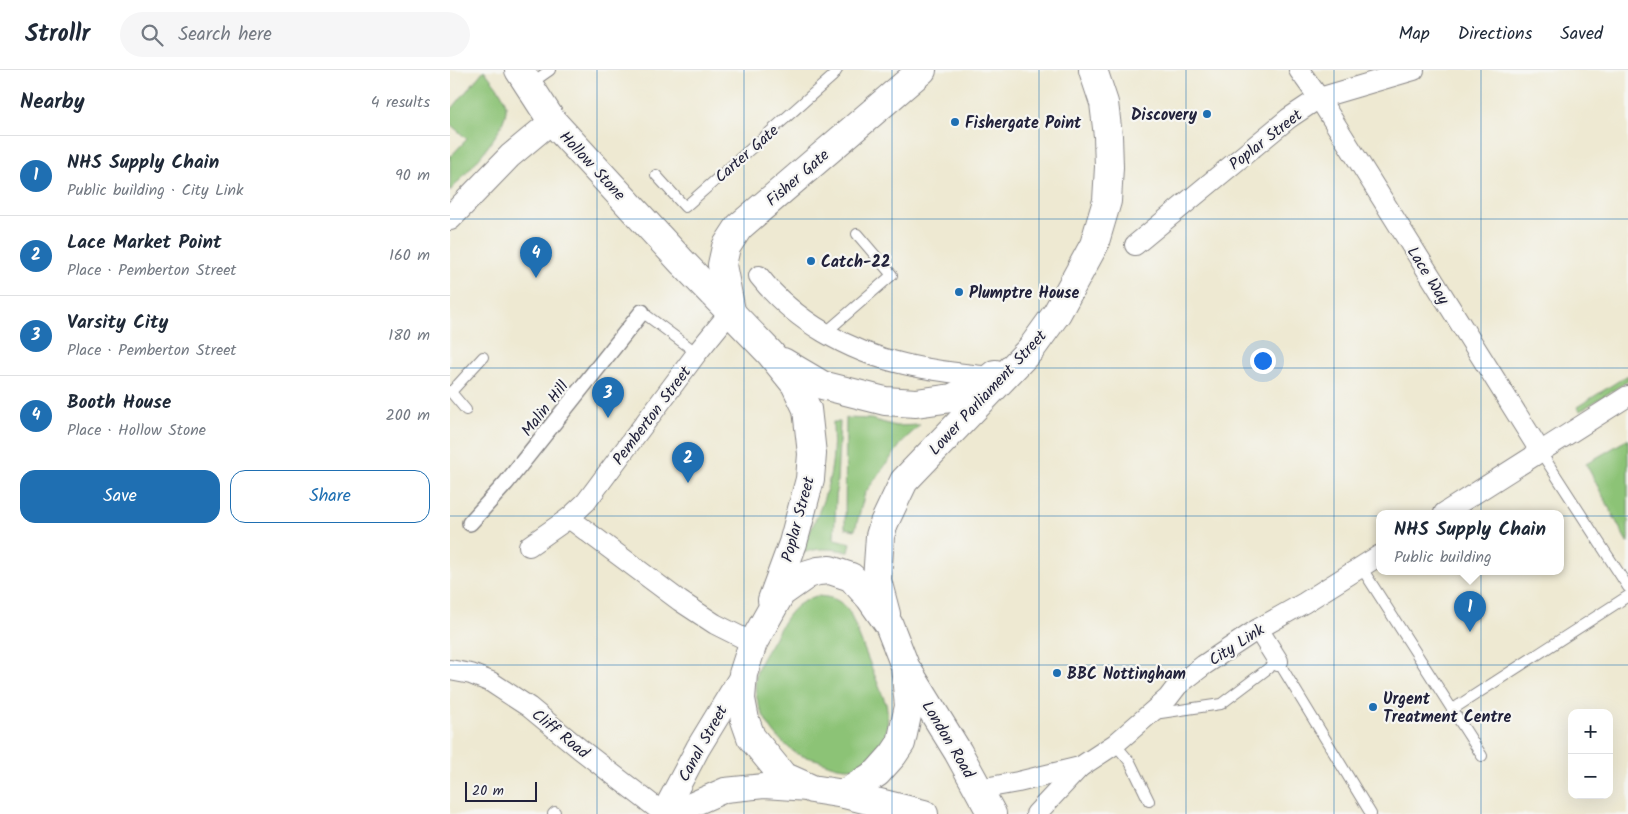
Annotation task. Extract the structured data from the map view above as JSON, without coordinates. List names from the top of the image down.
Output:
{
  "streets": {
    "main road": [
      "Poplar Street",
      "Hollow Stone",
      "Fisher Gate",
      "Lower Parliament Street",
      "London Road"
    ],
    "street": [
      "Lace Way",
      "Malin Hill",
      "Pemberton Street",
      "City Link",
      "Cliff Road",
      "Canal Street"
    ],
    "lane": ["Carter Gate"]
  },
  "crossings": [
    ["Poplar Street", "Hollow Stone"],
    ["Poplar Street", "Fisher Gate"],
    ["Poplar Street", "Lace Way"],
    ["Poplar Street", "Pemberton Street"],
    ["Hollow Stone", "Fisher Gate"],
    ["Hollow Stone", "Pemberton Street"],
    ["Fisher Gate", "Pemberton Street"],
    ["City Link", "London Road"],
    ["Cliff Road", "Canal Street"]
  ],
  "places": [
    "Discovery",
    "Fishergate Point",
    "Catch-22",
    "Plumptre House",
    "BBC Nottingham",
    "Urgent Treatment Centre"
  ],
  "scale_bar": "20 m",
  "page": {
    "header": "Strollr",
    "search": "Search here",
    "nav": ["Map", "Directions", "Saved"],
    "heading": ["Nearby", "4 results"],
    "list": [
      {
        "mark": "1",
        "name": "NHS Supply Chain",
        "note": "Public building · City Link",
        "value": "90 m"
      },
      {
        "mark": "2",
        "name": "Lace Market Point",
        "note": "Place · Pemberton Street",
        "value": "160 m"
      },
      {
        "mark": "3",
        "name": "Varsity City",
        "note": "Place · Pemberton Street",
        "value": "180 m"
      },
      {
        "mark": "4",
        "name": "Booth House",
        "note": "Place · Hollow Stone",
        "value": "200 m"
      }
    ],
    "pins": [
      "4",
      "3",
      "2",
      "1"
    ],
    "buttons": ["Save", "Share"],
    "popup": ["NHS Supply Chain", "Public building"],
    "map_buttons": ["+", "−"],
    "scale": "20 m"
  }
}
